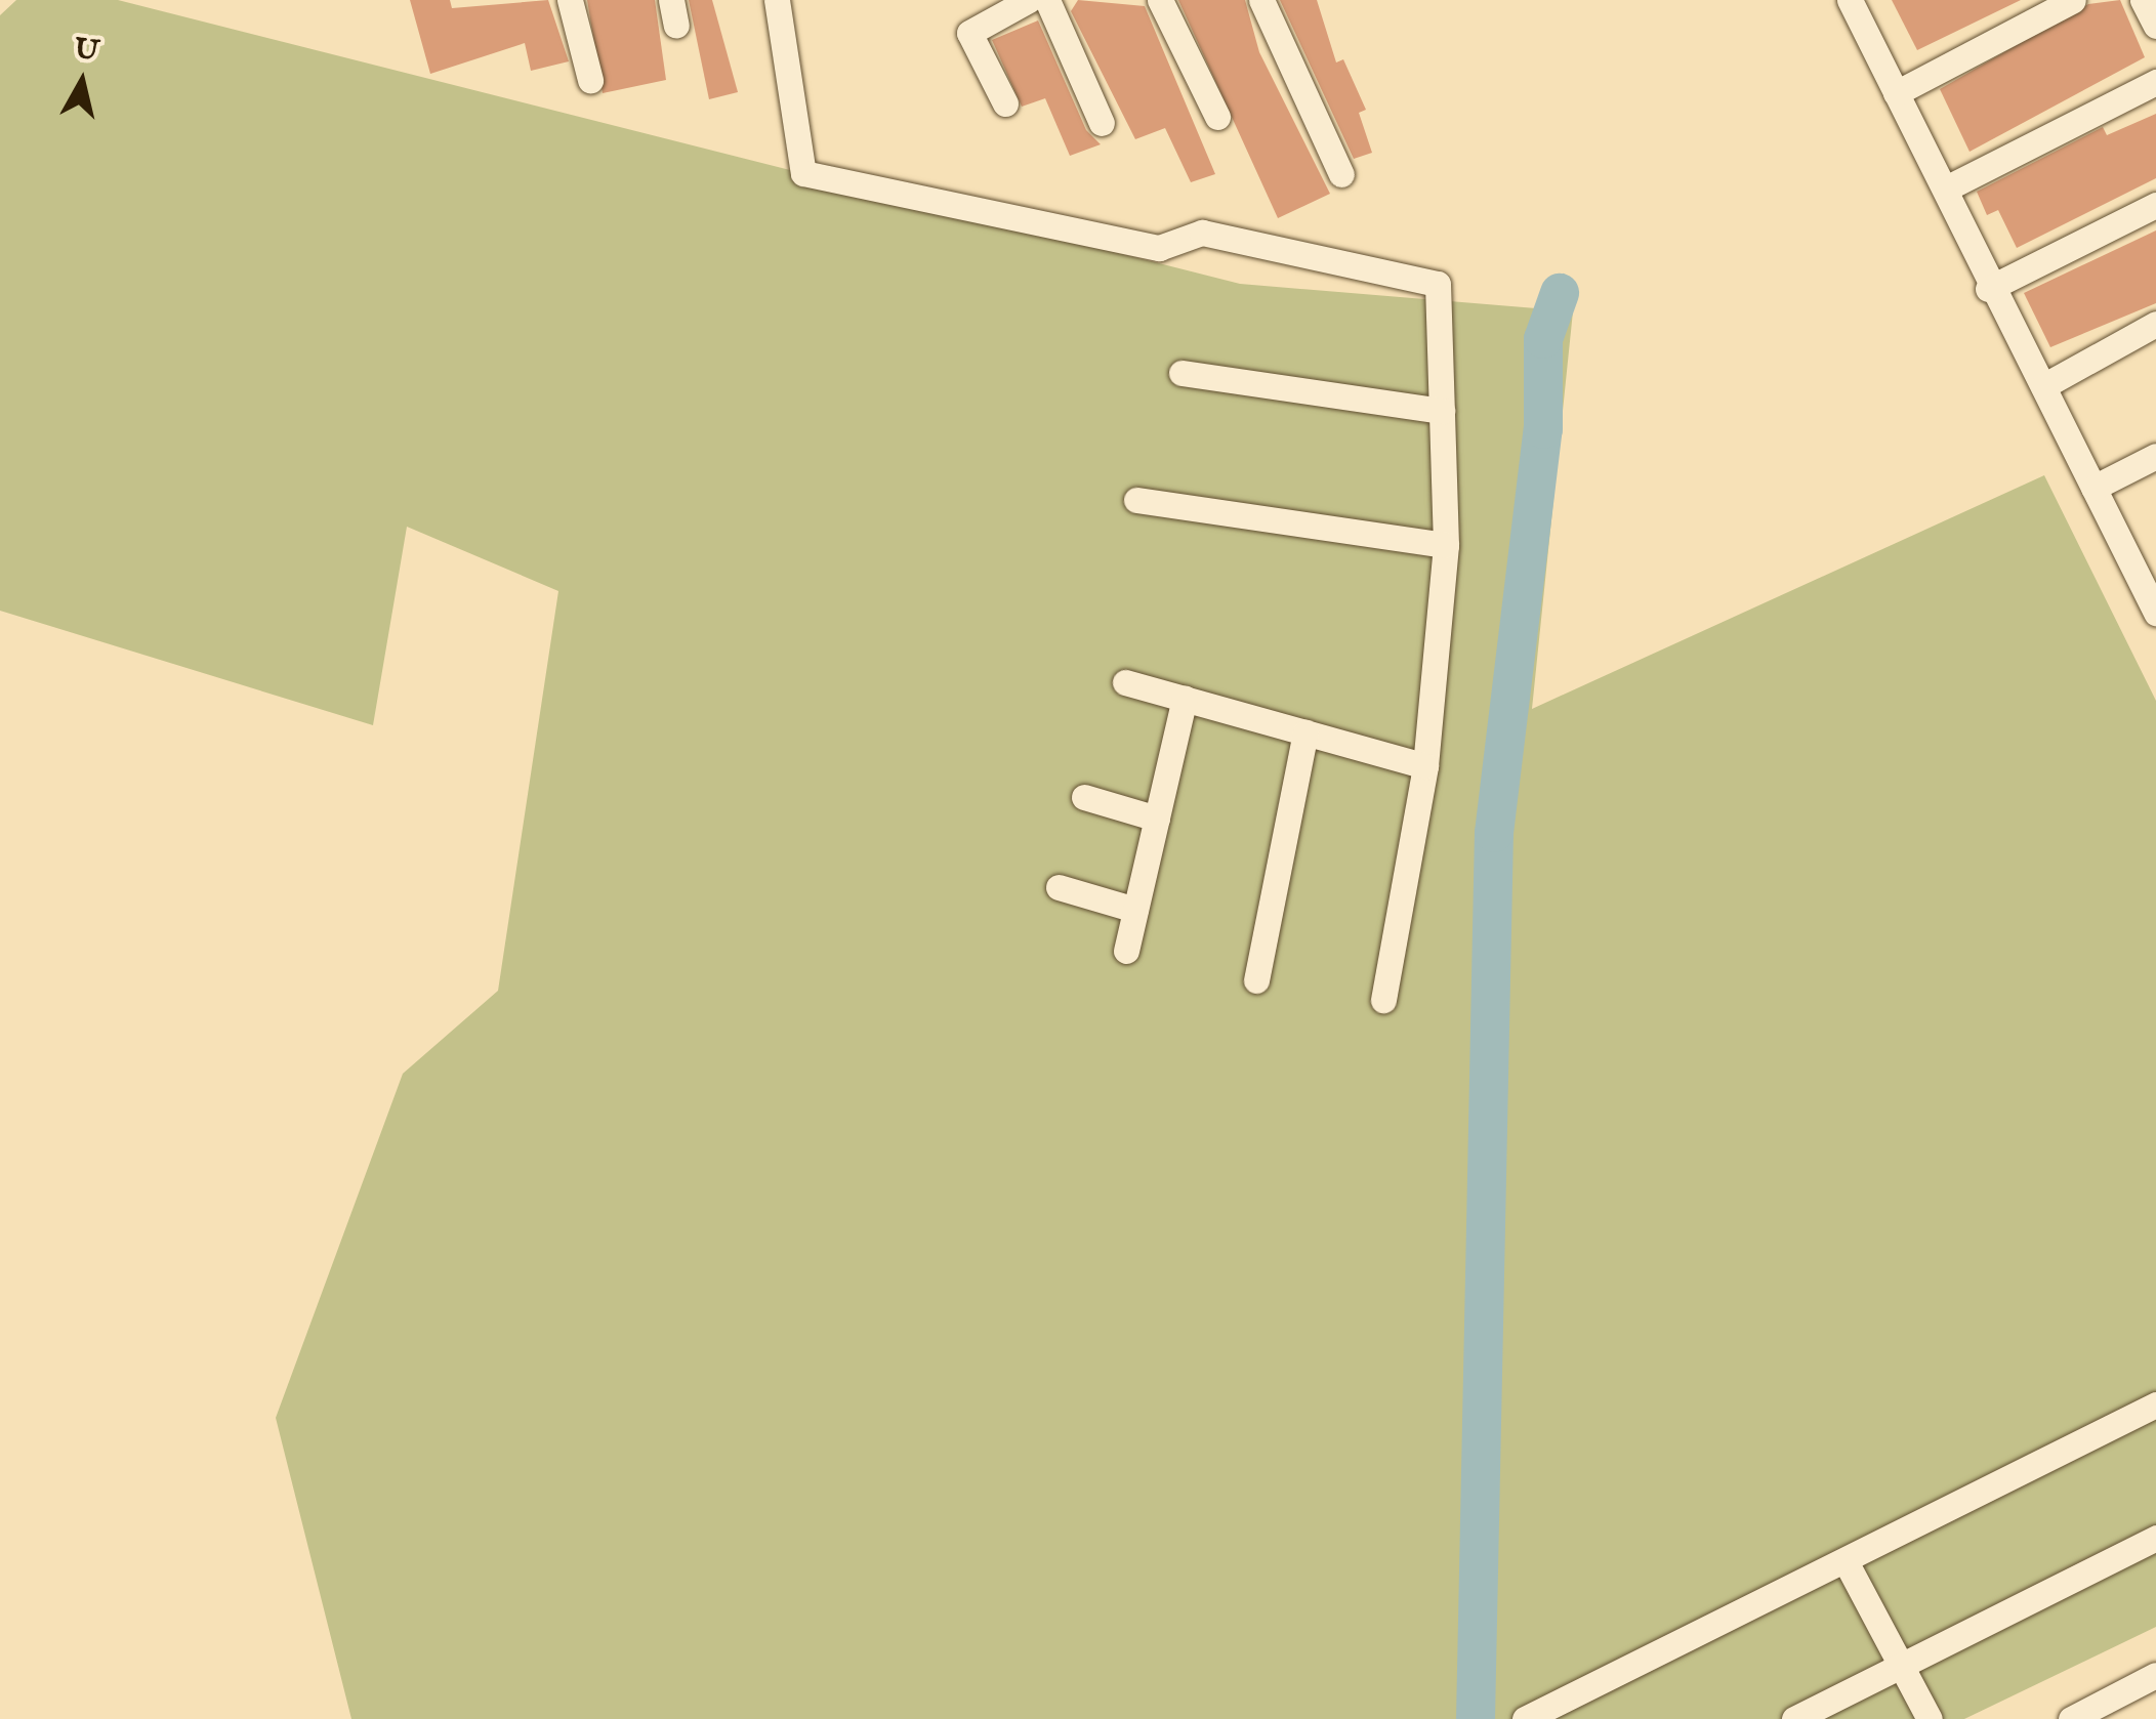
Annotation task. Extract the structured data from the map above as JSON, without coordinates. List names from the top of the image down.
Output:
{
  "north": "top"
}
